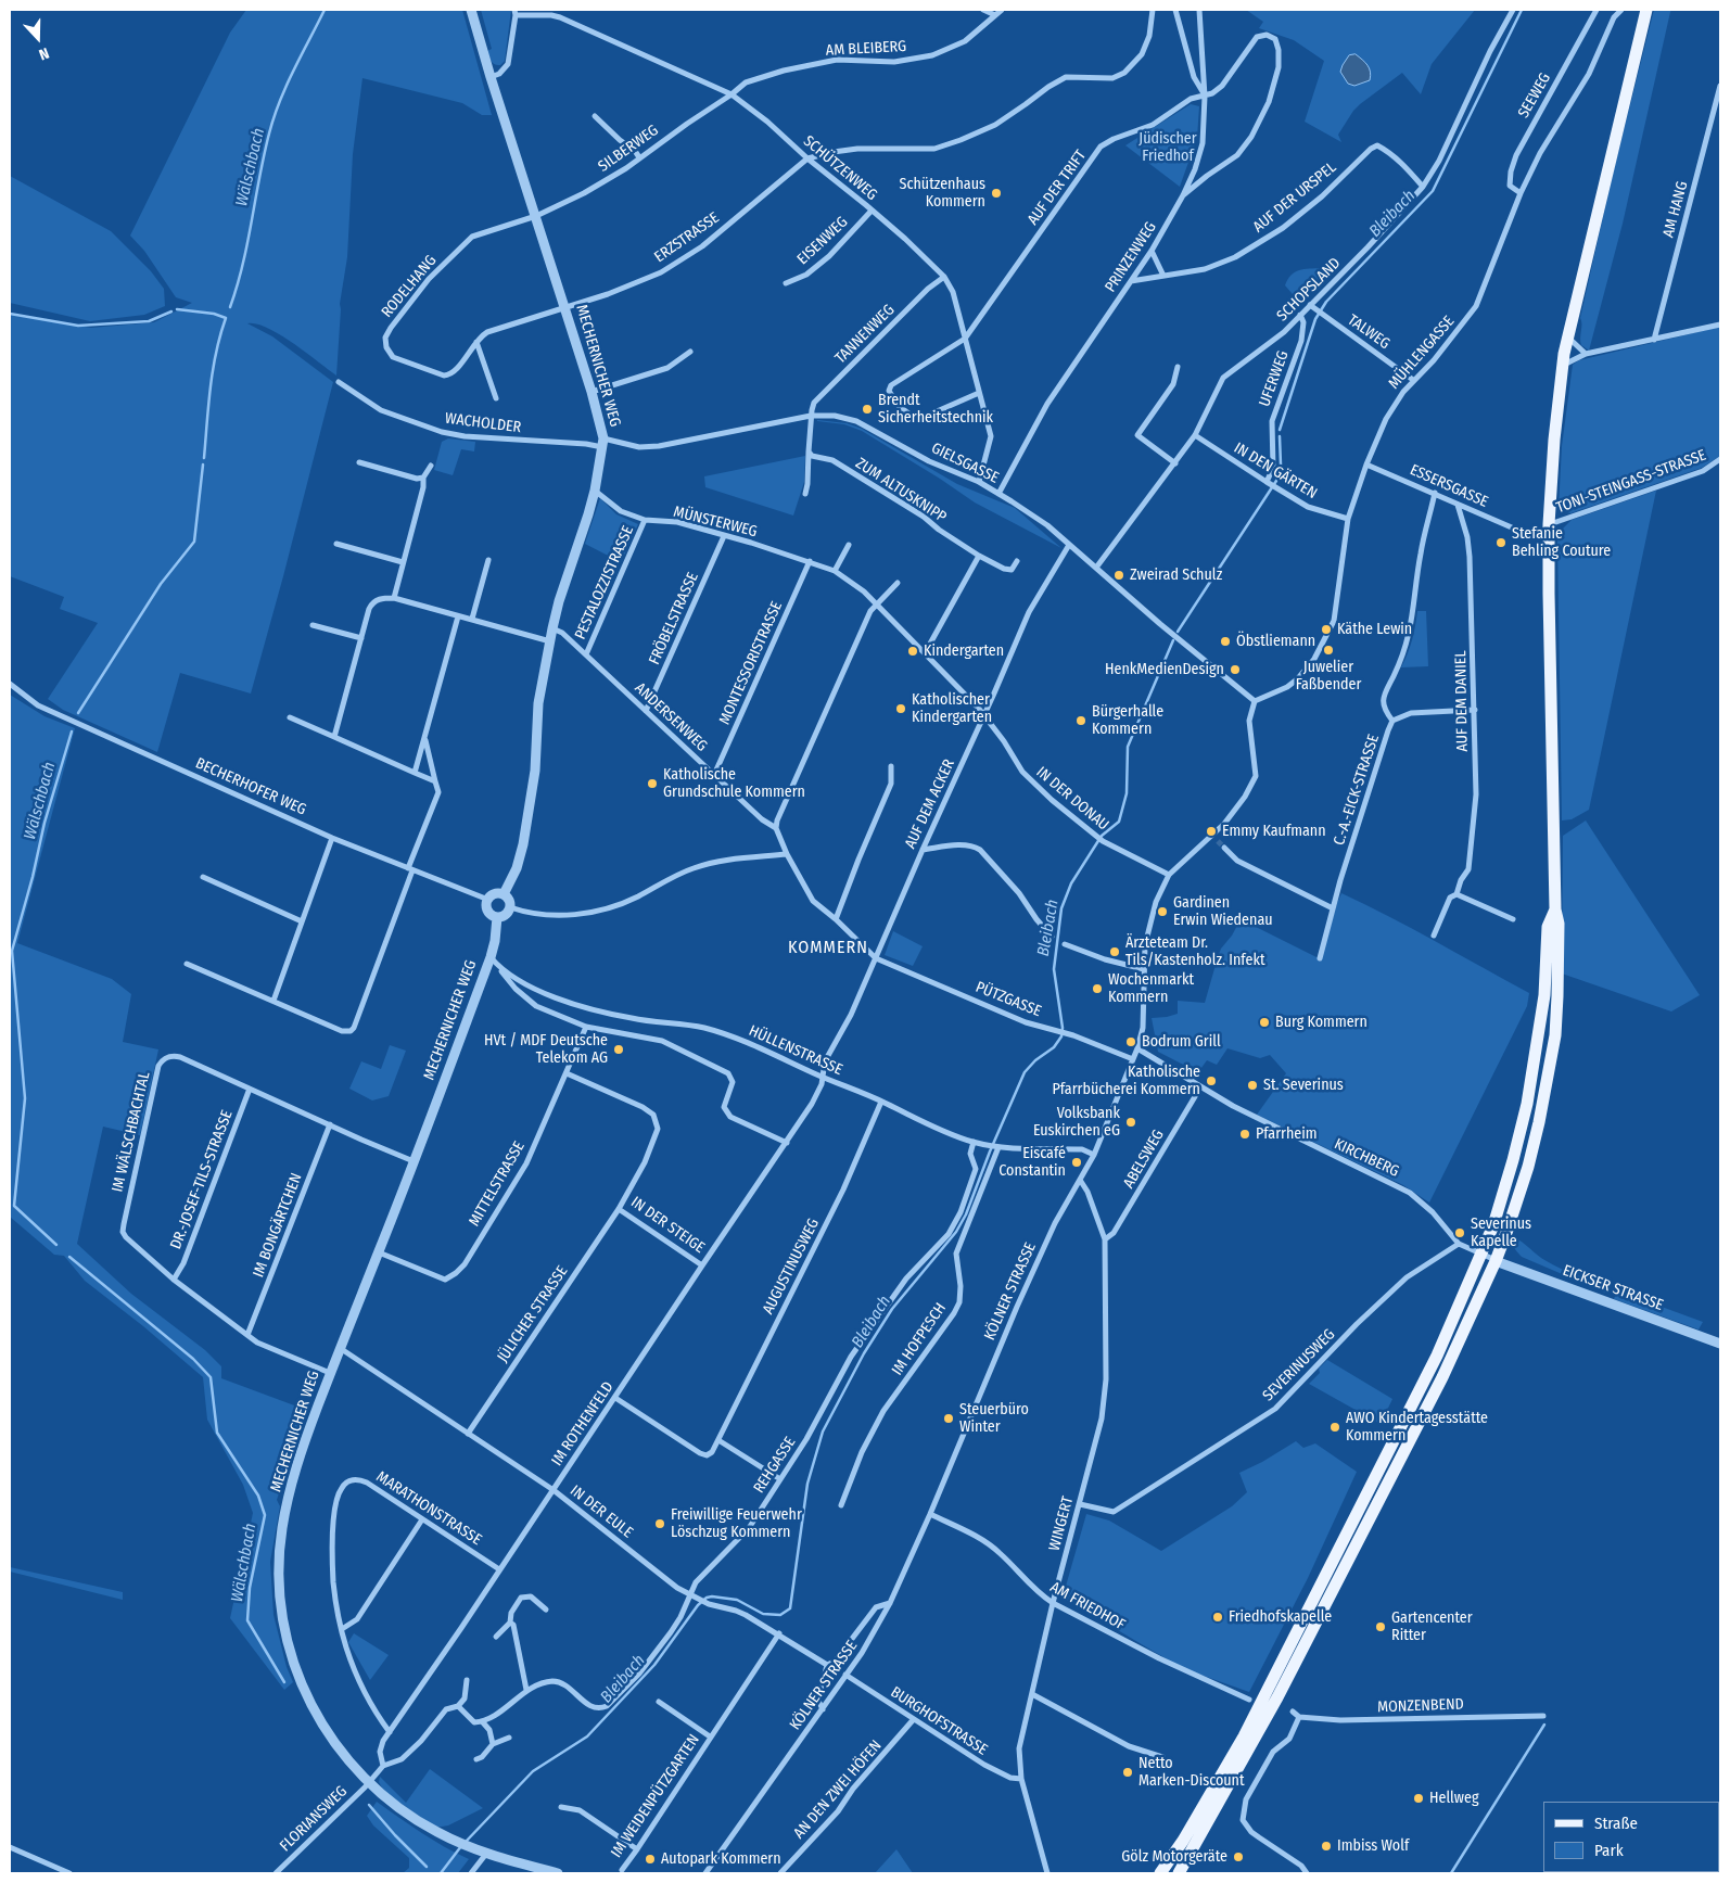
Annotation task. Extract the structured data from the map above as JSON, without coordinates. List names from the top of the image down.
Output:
{
  "streets": {
    "street": [
      "AM BLEIBERG",
      "SEEWEG",
      "SILBERWEG",
      "SCHÜTZENWEG",
      "AUF DER TRIFT",
      "AUF DER URSPEL",
      "AM HANG",
      "ERZSTRASSE",
      "EISENWEG",
      "PRINZENWEG",
      "RODELHANG",
      "SCHOPSLAND",
      "TALWEG",
      "TANNENWEG",
      "MÜHLENGASSE",
      "MECHERNICHER WEG",
      "UFERWEG",
      "WACHOLDER",
      "GIELSGASSE",
      "IN DEN GÄRTEN",
      "TONI-STEINGASS-STRASSE",
      "ESSERSGASSE",
      "ZUM ALTUSKNIPP",
      "MÜNSTERWEG",
      "PESTALOZZISTRASSE",
      "FRÖBELSTRASSE",
      "MONTESSORISTRASSE",
      "AUF DEM DANIEL",
      "ANDERSENWEG",
      "BECHERHOFER WEG",
      "C.-A.-EICK-STRASSE",
      "IN DER DONAU",
      "AUF DEM ACKER",
      "PÜTZGASSE",
      "HÜLLENSTRASSE",
      "IM WÄLSCHBACHTAL",
      "KIRCHBERG",
      "ABELSWEG",
      "DR.-JOSEF-TILS-STRASSE",
      "MITTELSTRASSE",
      "IM BONGÄRTCHEN",
      "IN DER STEIGE",
      "AUGUSTINUSWEG",
      "EICKSER STRASSE",
      "KÖLNER STRASSE",
      "JÜLICHER STRASSE",
      "IM HOFPESCH",
      "SEVERINUSWEG",
      "IM ROTHENFELD",
      "REHGASSE",
      "MARATHONSTRASSE",
      "IN DER EULE",
      "WINGERT",
      "AM FRIEDHOF",
      "MONZENBEND",
      "BURGHOFSTRASSE",
      "AN DEN ZWEI HÖFEN",
      "IM WEIDENPÜTZGARTEN",
      "FLORIANSWEG"
    ]
  },
  "crossings": [
    ["AM BLEIBERG", "SILBERWEG"],
    ["AM BLEIBERG", "SCHÜTZENWEG"],
    ["SEEWEG", "MÜHLENGASSE"],
    ["SILBERWEG", "SCHÜTZENWEG"],
    ["SILBERWEG", "RODELHANG"],
    ["SILBERWEG", "MECHERNICHER WEG"],
    ["SCHÜTZENWEG", "AUF DER TRIFT"],
    ["SCHÜTZENWEG", "ERZSTRASSE"],
    ["SCHÜTZENWEG", "EISENWEG"],
    ["SCHÜTZENWEG", "TANNENWEG"],
    ["SCHÜTZENWEG", "GIELSGASSE"],
    ["AUF DER TRIFT", "PRINZENWEG"],
    ["AUF DER URSPEL", "PRINZENWEG"],
    ["AUF DER URSPEL", "SCHOPSLAND"],
    ["ERZSTRASSE", "RODELHANG"],
    ["ERZSTRASSE", "MECHERNICHER WEG"],
    ["PRINZENWEG", "GIELSGASSE"],
    ["RODELHANG", "MECHERNICHER WEG"],
    ["SCHOPSLAND", "TALWEG"],
    ["SCHOPSLAND", "UFERWEG"],
    ["SCHOPSLAND", "GIELSGASSE"],
    ["SCHOPSLAND", "IN DEN GÄRTEN"],
    ["TALWEG", "MÜHLENGASSE"],
    ["TANNENWEG", "GIELSGASSE"],
    ["MÜHLENGASSE", "GIELSGASSE"],
    ["MÜHLENGASSE", "IN DEN GÄRTEN"],
    ["MÜHLENGASSE", "ESSERSGASSE"],
    ["MÜHLENGASSE", "KÖLNER STRASSE"],
    ["MECHERNICHER WEG", "WACHOLDER"],
    ["MECHERNICHER WEG", "GIELSGASSE"],
    ["MECHERNICHER WEG", "MÜNSTERWEG"],
    ["MECHERNICHER WEG", "ANDERSENWEG"],
    ["MECHERNICHER WEG", "BECHERHOFER WEG"],
    ["MECHERNICHER WEG", "HÜLLENSTRASSE"],
    ["MECHERNICHER WEG", "IM WÄLSCHBACHTAL"],
    ["MECHERNICHER WEG", "MITTELSTRASSE"],
    ["MECHERNICHER WEG", "IN DER EULE"],
    ["MECHERNICHER WEG", "FLORIANSWEG"],
    ["UFERWEG", "IN DEN GÄRTEN"],
    ["WACHOLDER", "GIELSGASSE"],
    ["GIELSGASSE", "AUF DEM ACKER"],
    ["GIELSGASSE", "KÖLNER STRASSE"],
    ["ESSERSGASSE", "AUF DEM DANIEL"],
    ["ESSERSGASSE", "C.-A.-EICK-STRASSE"],
    ["MÜNSTERWEG", "PESTALOZZISTRASSE"],
    ["MÜNSTERWEG", "FRÖBELSTRASSE"],
    ["MÜNSTERWEG", "MONTESSORISTRASSE"],
    ["MÜNSTERWEG", "IN DER DONAU"],
    ["MÜNSTERWEG", "AUF DEM ACKER"],
    ["PESTALOZZISTRASSE", "ANDERSENWEG"],
    ["FRÖBELSTRASSE", "ANDERSENWEG"],
    ["MONTESSORISTRASSE", "ANDERSENWEG"],
    ["IN DER DONAU", "AUF DEM ACKER"],
    ["IN DER DONAU", "KÖLNER STRASSE"],
    ["AUF DEM ACKER", "PÜTZGASSE"],
    ["AUF DEM ACKER", "HÜLLENSTRASSE"],
    ["AUF DEM ACKER", "IM ROTHENFELD"],
    ["PÜTZGASSE", "KÖLNER STRASSE"],
    ["HÜLLENSTRASSE", "AUGUSTINUSWEG"],
    ["HÜLLENSTRASSE", "KÖLNER STRASSE"],
    ["HÜLLENSTRASSE", "IM HOFPESCH"],
    ["HÜLLENSTRASSE", "IM ROTHENFELD"],
    ["HÜLLENSTRASSE", "REHGASSE"],
    ["IM WÄLSCHBACHTAL", "DR.-JOSEF-TILS-STRASSE"],
    ["IM WÄLSCHBACHTAL", "IM BONGÄRTCHEN"],
    ["KIRCHBERG", "ABELSWEG"],
    ["KIRCHBERG", "KÖLNER STRASSE"],
    ["KIRCHBERG", "SEVERINUSWEG"],
    ["ABELSWEG", "WINGERT"],
    ["MITTELSTRASSE", "IN DER STEIGE"],
    ["IN DER STEIGE", "JÜLICHER STRASSE"],
    ["IN DER STEIGE", "IM ROTHENFELD"],
    ["KÖLNER STRASSE", "WINGERT"],
    ["KÖLNER STRASSE", "AM FRIEDHOF"],
    ["KÖLNER STRASSE", "BURGHOFSTRASSE"],
    ["JÜLICHER STRASSE", "IN DER EULE"],
    ["SEVERINUSWEG", "WINGERT"],
    ["IM ROTHENFELD", "MARATHONSTRASSE"],
    ["IM ROTHENFELD", "IN DER EULE"],
    ["REHGASSE", "IN DER EULE"],
    ["IN DER EULE", "IM WEIDENPÜTZGARTEN"],
    ["WINGERT", "AM FRIEDHOF"],
    ["WINGERT", "BURGHOFSTRASSE"],
    ["BURGHOFSTRASSE", "AN DEN ZWEI HÖFEN"]
  ],
  "districts": ["KOMMERN"],
  "water": ["Wälschbach", "Bleibach"],
  "parks": ["Jüdischer Friedhof"],
  "places": [
    "Schützenhaus Kommern",
    "Brendt Sicherheitstechnik",
    "Stefanie Behling Couture",
    "Zweirad Schulz",
    "Käthe Lewin",
    "Öbstliemann",
    "Juwelier Faßbender",
    "Kindergarten",
    "HenkMedienDesign",
    "Katholischer Kindergarten",
    "Bürgerhalle Kommern",
    "Katholische Grundschule Kommern",
    "Emmy Kaufmann",
    "Gardinen Erwin Wiedenau",
    "Ärzteteam Dr. Tils/Kastenholz. Infekt",
    "Wochenmarkt Kommern",
    "Burg Kommern",
    "Bodrum Grill",
    "HVt / MDF Deutsche Telekom AG",
    "Katholische Pfarrbücherei Kommern",
    "St. Severinus",
    "Volksbank Euskirchen eG",
    "Pfarrheim",
    "Eiscafé Constantin",
    "Severinus Kapelle",
    "Steuerbüro Winter",
    "AWO Kindertagesstätte Kommern",
    "Freiwillige Feuerwehr Löschzug Kommern",
    "Friedhofskapelle",
    "Gartencenter Ritter",
    "Netto Marken-Discount",
    "Hellweg",
    "Imbiss Wolf",
    "Gölz Motorgeräte",
    "Autopark Kommern"
  ],
  "legend": ["Straße", "Park"],
  "north": "bottom"
}
